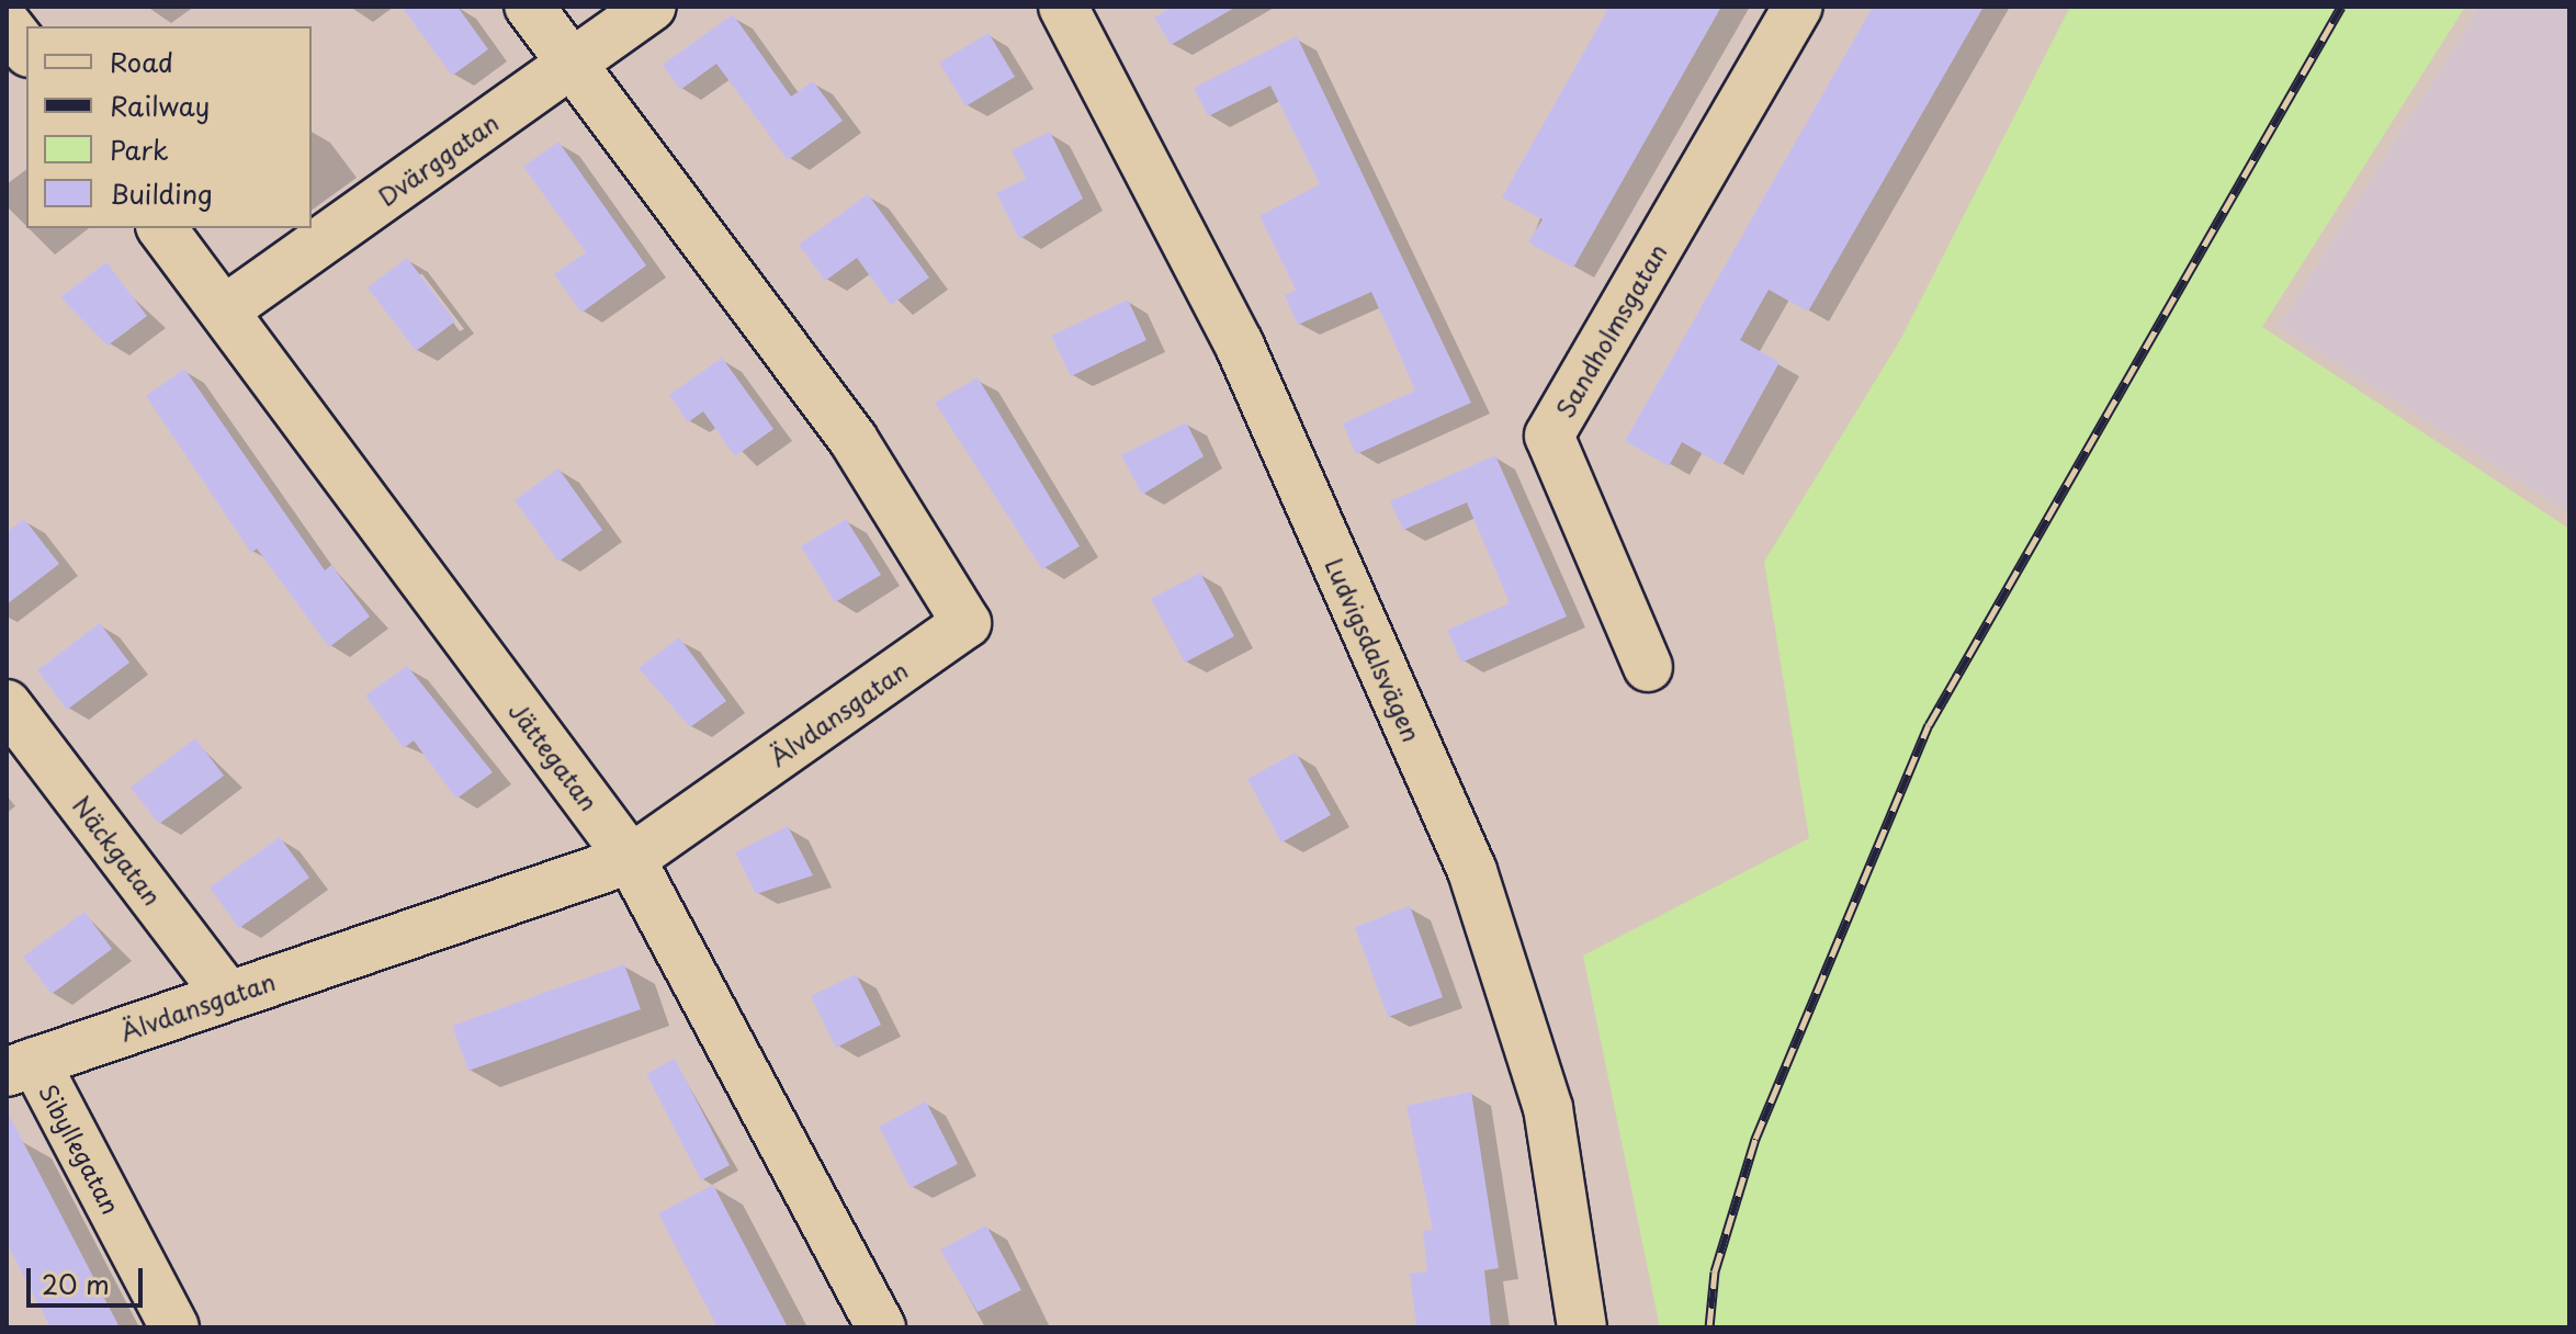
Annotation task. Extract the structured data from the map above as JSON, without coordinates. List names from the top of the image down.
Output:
{
  "streets": {
    "street": [
      "Dvärggatan",
      "Sandholmsgatan",
      "Ludvigsdalsvägen",
      "Älvdansgatan",
      "Jättegatan",
      "Näckgatan",
      "Sibyllegatan"
    ]
  },
  "crossings": [
    ["Dvärggatan", "Älvdansgatan"],
    ["Dvärggatan", "Jättegatan"],
    ["Älvdansgatan", "Jättegatan"],
    ["Älvdansgatan", "Näckgatan"],
    ["Älvdansgatan", "Sibyllegatan"]
  ],
  "legend": [
    "Road",
    "Railway",
    "Park",
    "Building"
  ],
  "scale_bar": "20 m"
}
